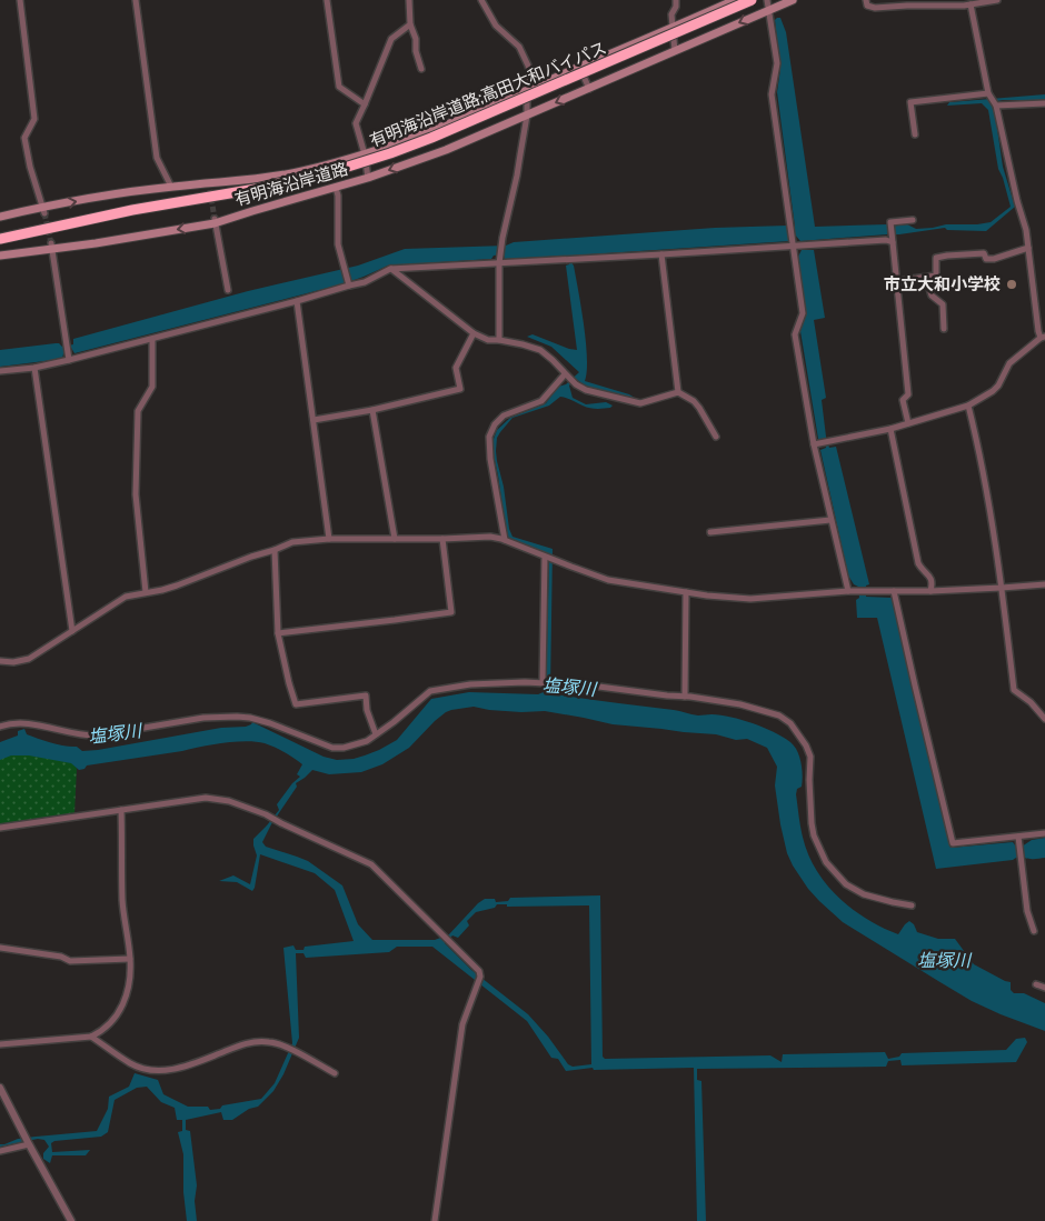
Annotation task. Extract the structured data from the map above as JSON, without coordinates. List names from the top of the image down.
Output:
{
  "streets": {
    "highway": ["有明海沿岸道路;高田大和バイパス"],
    "main road": ["有明海沿岸道路"]
  },
  "water": ["塩塚川"],
  "places": ["市立大和小学校"]
}
